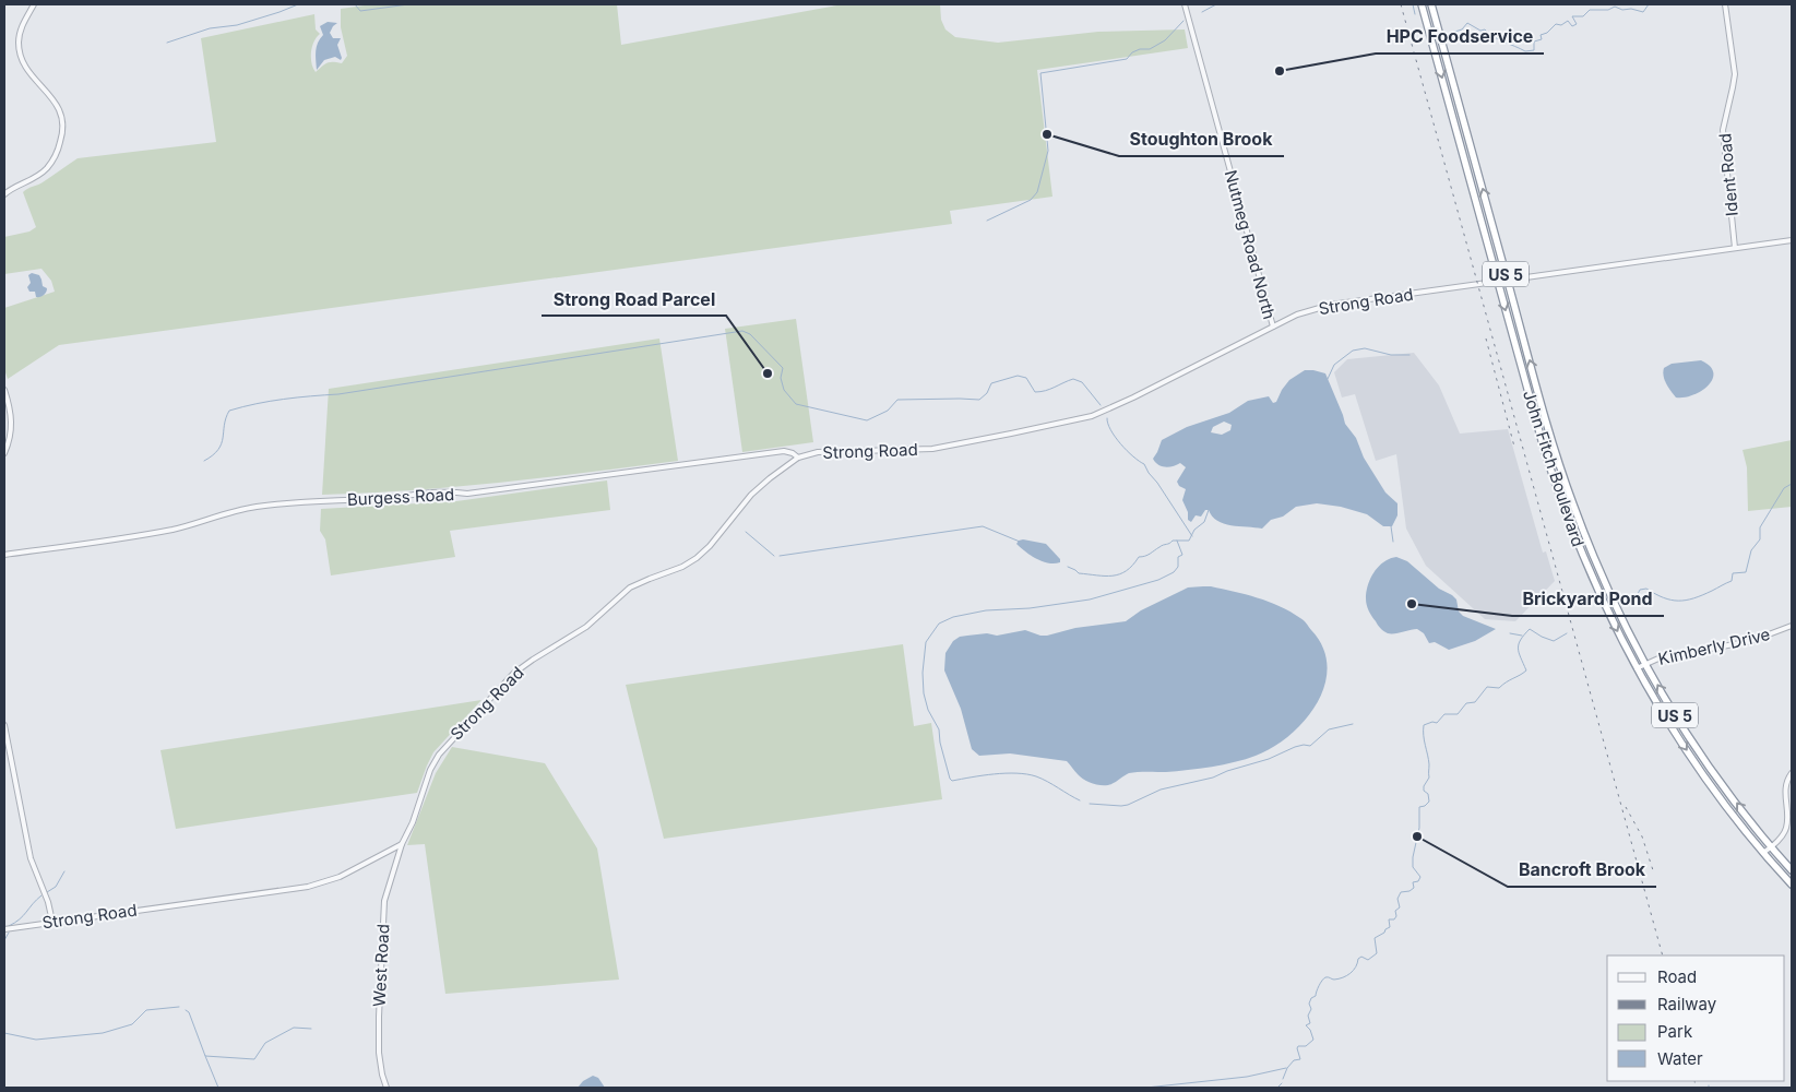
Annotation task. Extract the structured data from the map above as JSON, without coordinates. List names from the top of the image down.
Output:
{
  "streets": {
    "highway": ["US 5", "John Fitch Boulevard"],
    "street": [
      "Ident Road",
      "Nutmeg Road North",
      "Strong Road",
      "Burgess Road",
      "Kimberly Drive",
      "West Road"
    ]
  },
  "crossings": [
    ["Ident Road", "Strong Road"],
    ["Nutmeg Road North", "Strong Road"],
    ["Strong Road", "John Fitch Boulevard"],
    ["Strong Road", "Burgess Road"],
    ["Strong Road", "West Road"],
    ["John Fitch Boulevard", "Kimberly Drive"]
  ],
  "places": [
    "HPC Foodservice",
    "Stoughton Brook",
    "Strong Road Parcel",
    "Brickyard Pond",
    "Bancroft Brook"
  ],
  "legend": [
    "Road",
    "Railway",
    "Park",
    "Water"
  ]
}
